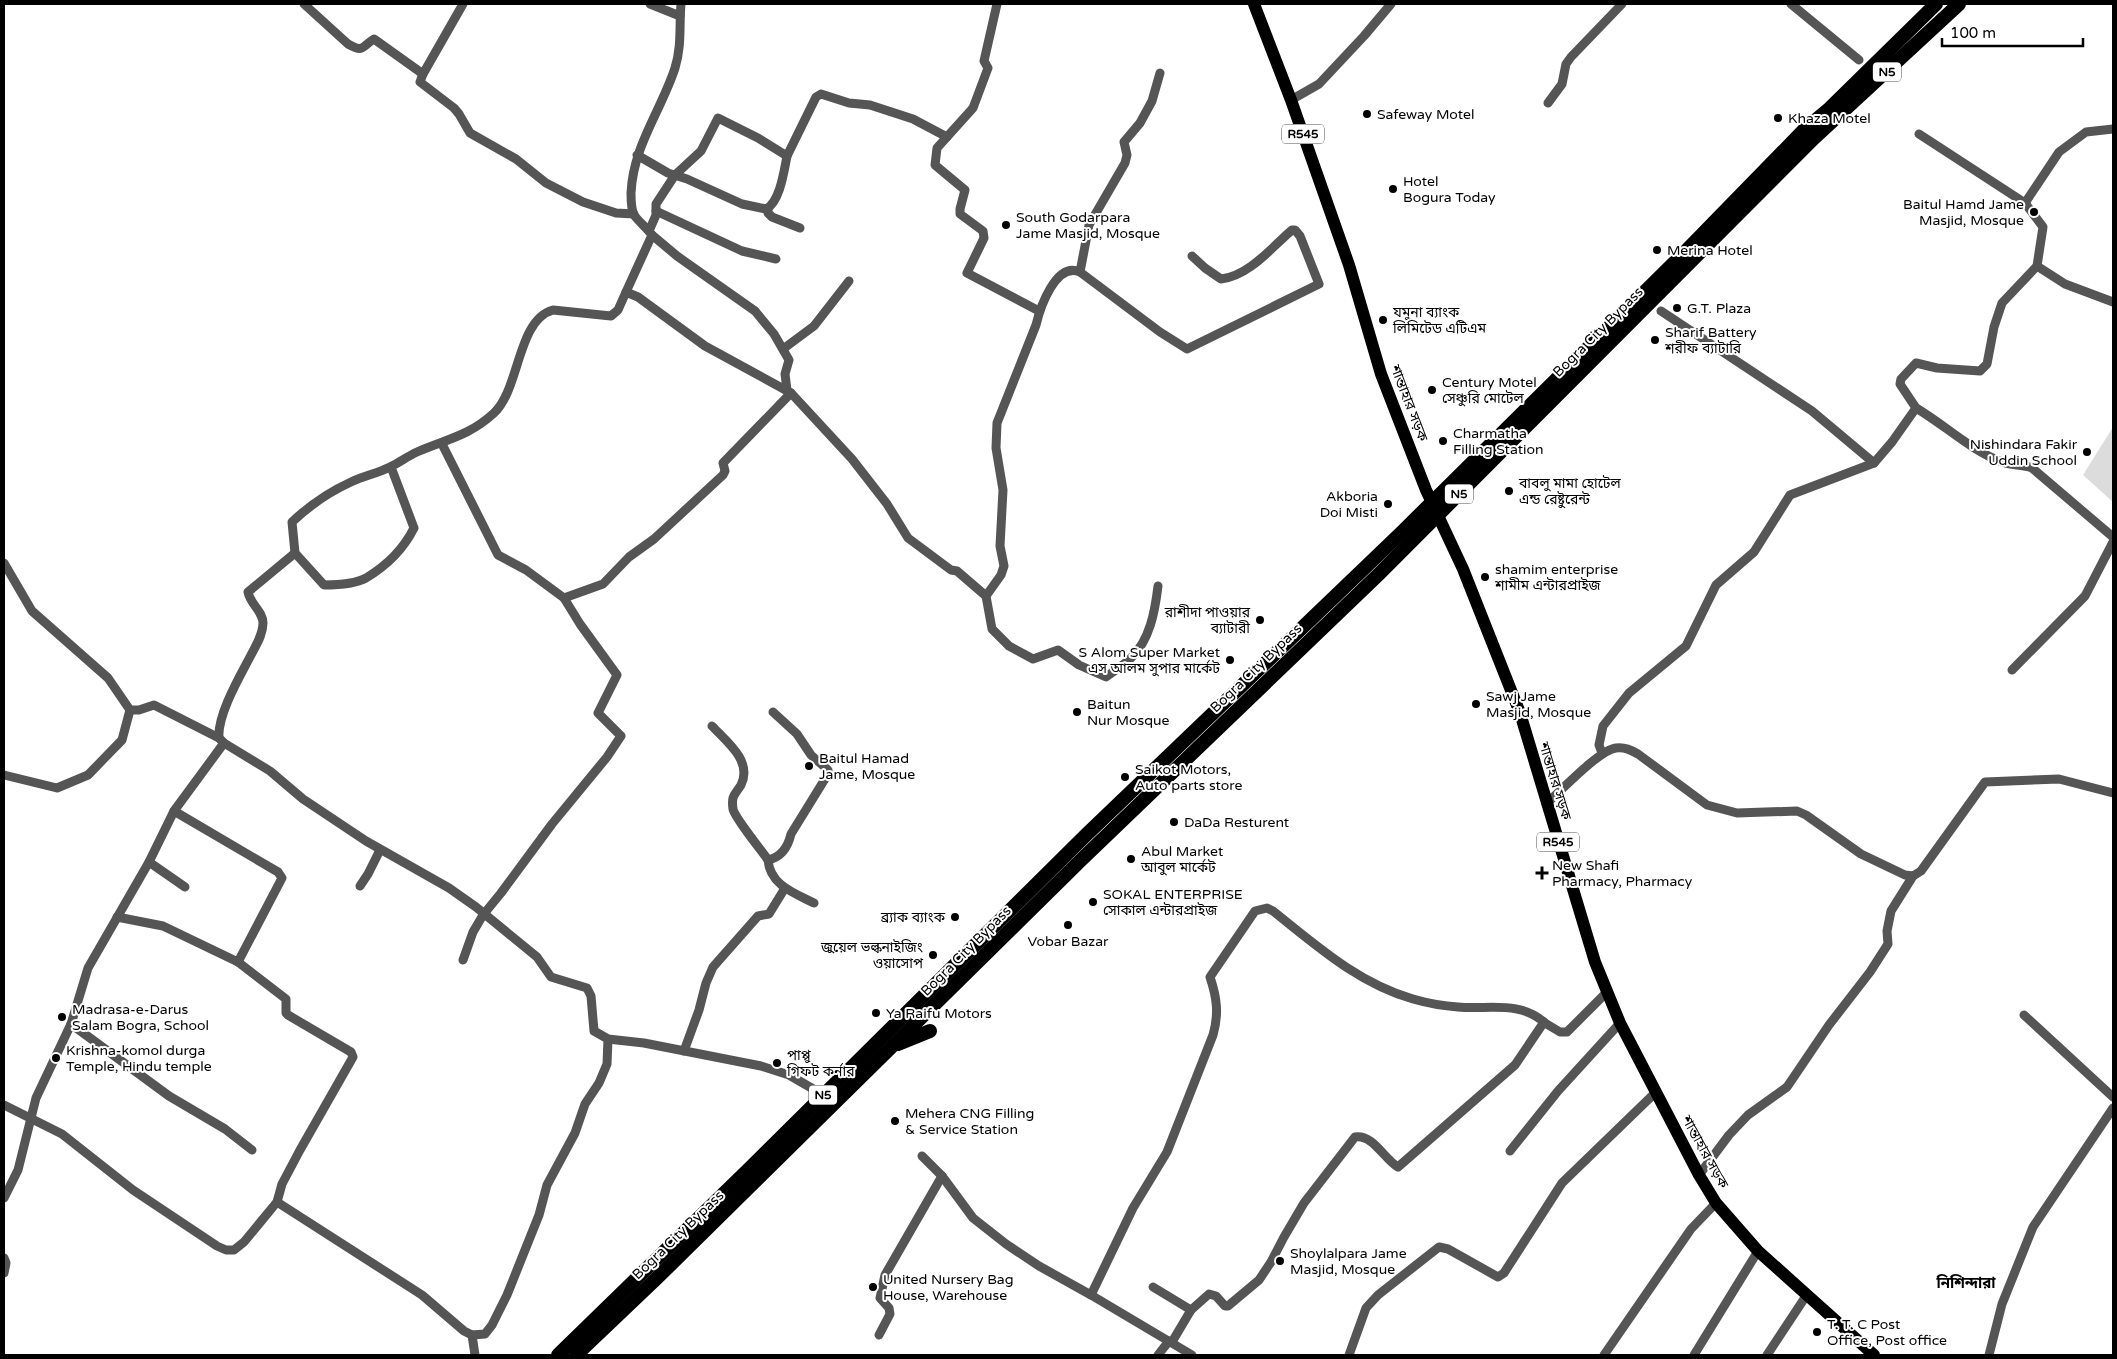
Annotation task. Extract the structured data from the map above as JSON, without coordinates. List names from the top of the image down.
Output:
{
  "streets": {
    "highway": ["N5", "Bogra City Bypass"],
    "main road": ["R545", "শান্তাহার সড়ক"]
  },
  "crossings": [
    ["R545", "শান্তাহার সড়ক"]
  ],
  "districts": ["নিশিন্দারা"],
  "places": {
    "other": [
      "Safeway Motel",
      "Khaza Motel",
      "Hotel Bogura Today",
      "Baitul Hamd Jame Masjid, Mosque",
      "South Godarpara Jame Masjid, Mosque",
      "Merina Hotel",
      "G.T. Plaza",
      "যমুনা ব্যাংক লিমিটেড এটিএম",
      "Sharif Battery শরীফ ব্যাটারি",
      "Century Motel সেঞ্চুরি মোটেল",
      "Charmatha Filling Station",
      "Nishindara Fakir Uddin School",
      "বাবলু মামা হোটেল এন্ড রেষ্টুরেন্ট",
      "Akboria Doi Misti",
      "shamim enterprise শামীম এন্টারপ্রাইজ",
      "রাশীদা পাওয়ার ব্যাটারী",
      "S Alom Super Market এস আলম সুপার মার্কেট",
      "Sawj Jame Masjid, Mosque",
      "Baitun Nur Mosque",
      "Baitul Hamad Jame, Mosque",
      "Saikot Motors, Auto parts store",
      "DaDa Resturent",
      "Abul Market আবুল মার্কেট",
      "SOKAL ENTERPRISE সোকাল এন্টারপ্রাইজ",
      "ব্র্যাক ব্যাংক",
      "Vobar Bazar",
      "জুয়েল ভল্কনাইজিং ওয়াসোপ",
      "Ya Raifu Motors",
      "Madrasa-e-Darus Salam Bogra, School",
      "Krishna-komol durga Temple, Hindu temple",
      "পাপ্পু গিফট কর্নার",
      "Mehera CNG Filling & Service Station",
      "Shoylalpara Jame Masjid, Mosque",
      "United Nursery Bag House, Warehouse",
      "T. T. C Post Office, Post office"
    ],
    "health": ["New Shafi Pharmacy, Pharmacy"]
  },
  "scale_bar": "100 m"
}
